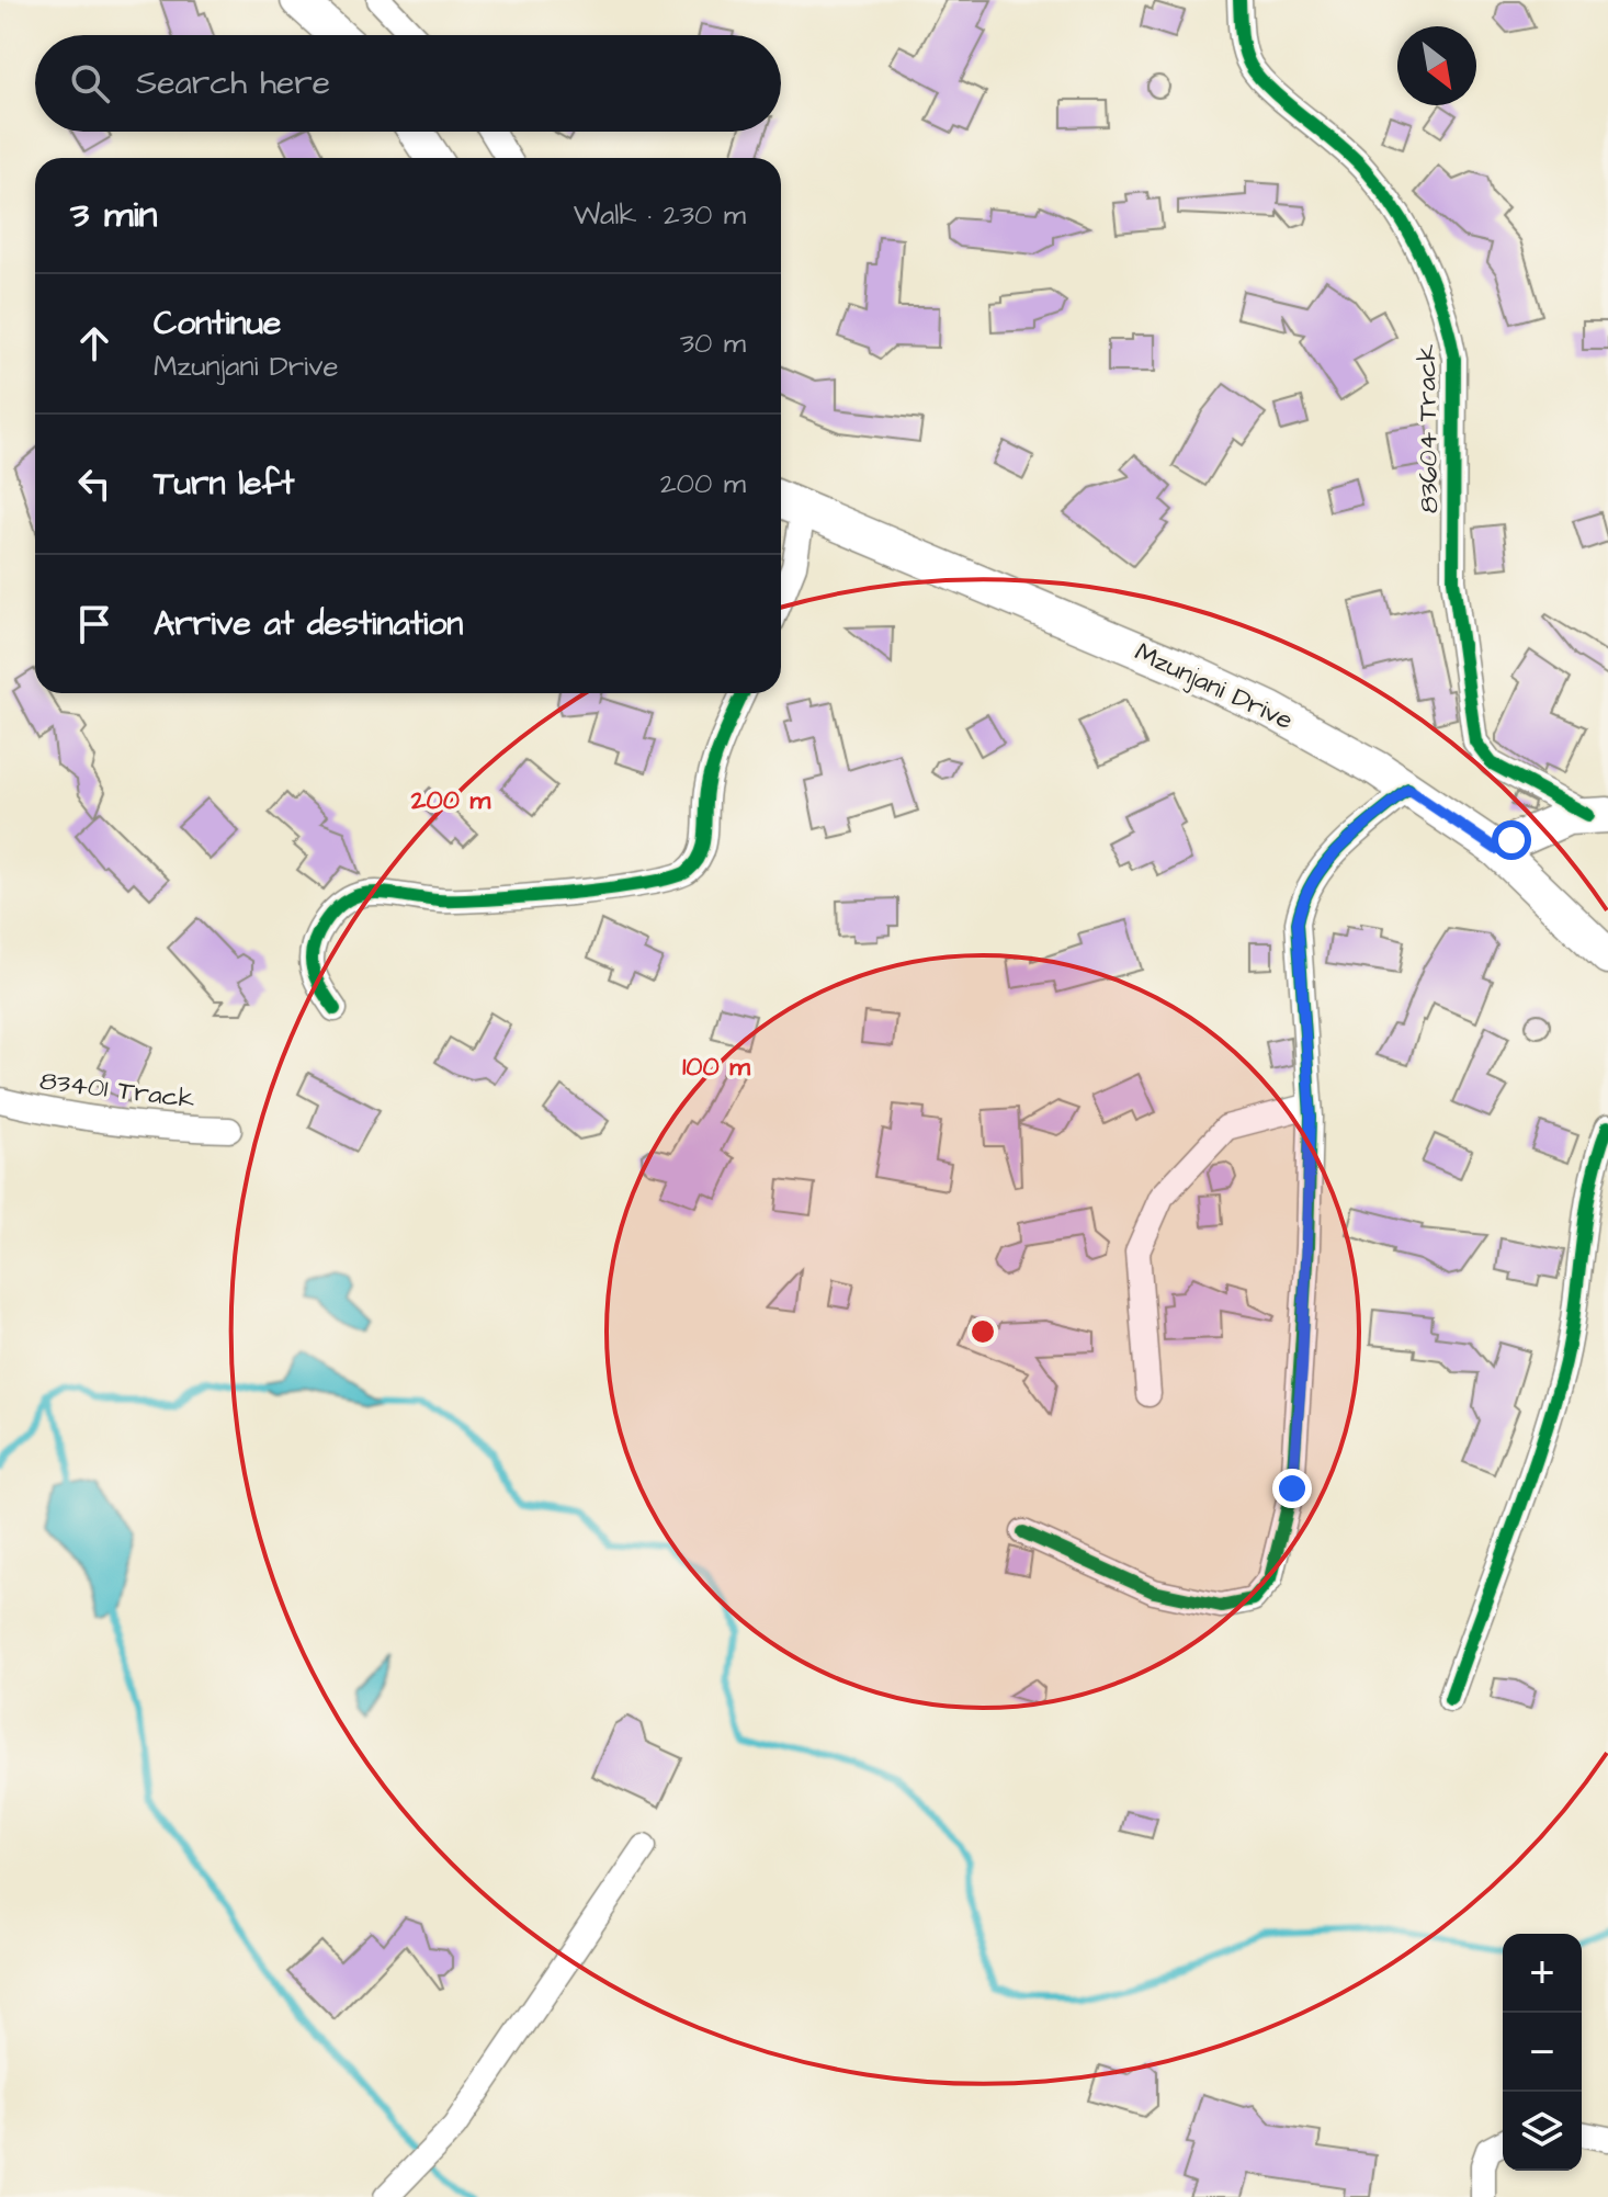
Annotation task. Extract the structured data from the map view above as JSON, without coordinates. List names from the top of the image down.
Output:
{
  "streets": {
    "main road": ["Mzunjani Drive"],
    "street": ["83604 Track", "83401 Track"]
  },
  "north": "bottom right",
  "page": {
    "search": "Search here",
    "heading": ["3 min", "Walk · 230 m"],
    "list": [
      ["Continue", "Mzunjani Drive", "30 m"],
      ["Turn left", "200 m"],
      "Arrive at destination"
    ],
    "map_buttons": ["+", "−"]
  },
  "rings": ["200 m", "100 m"]
}
